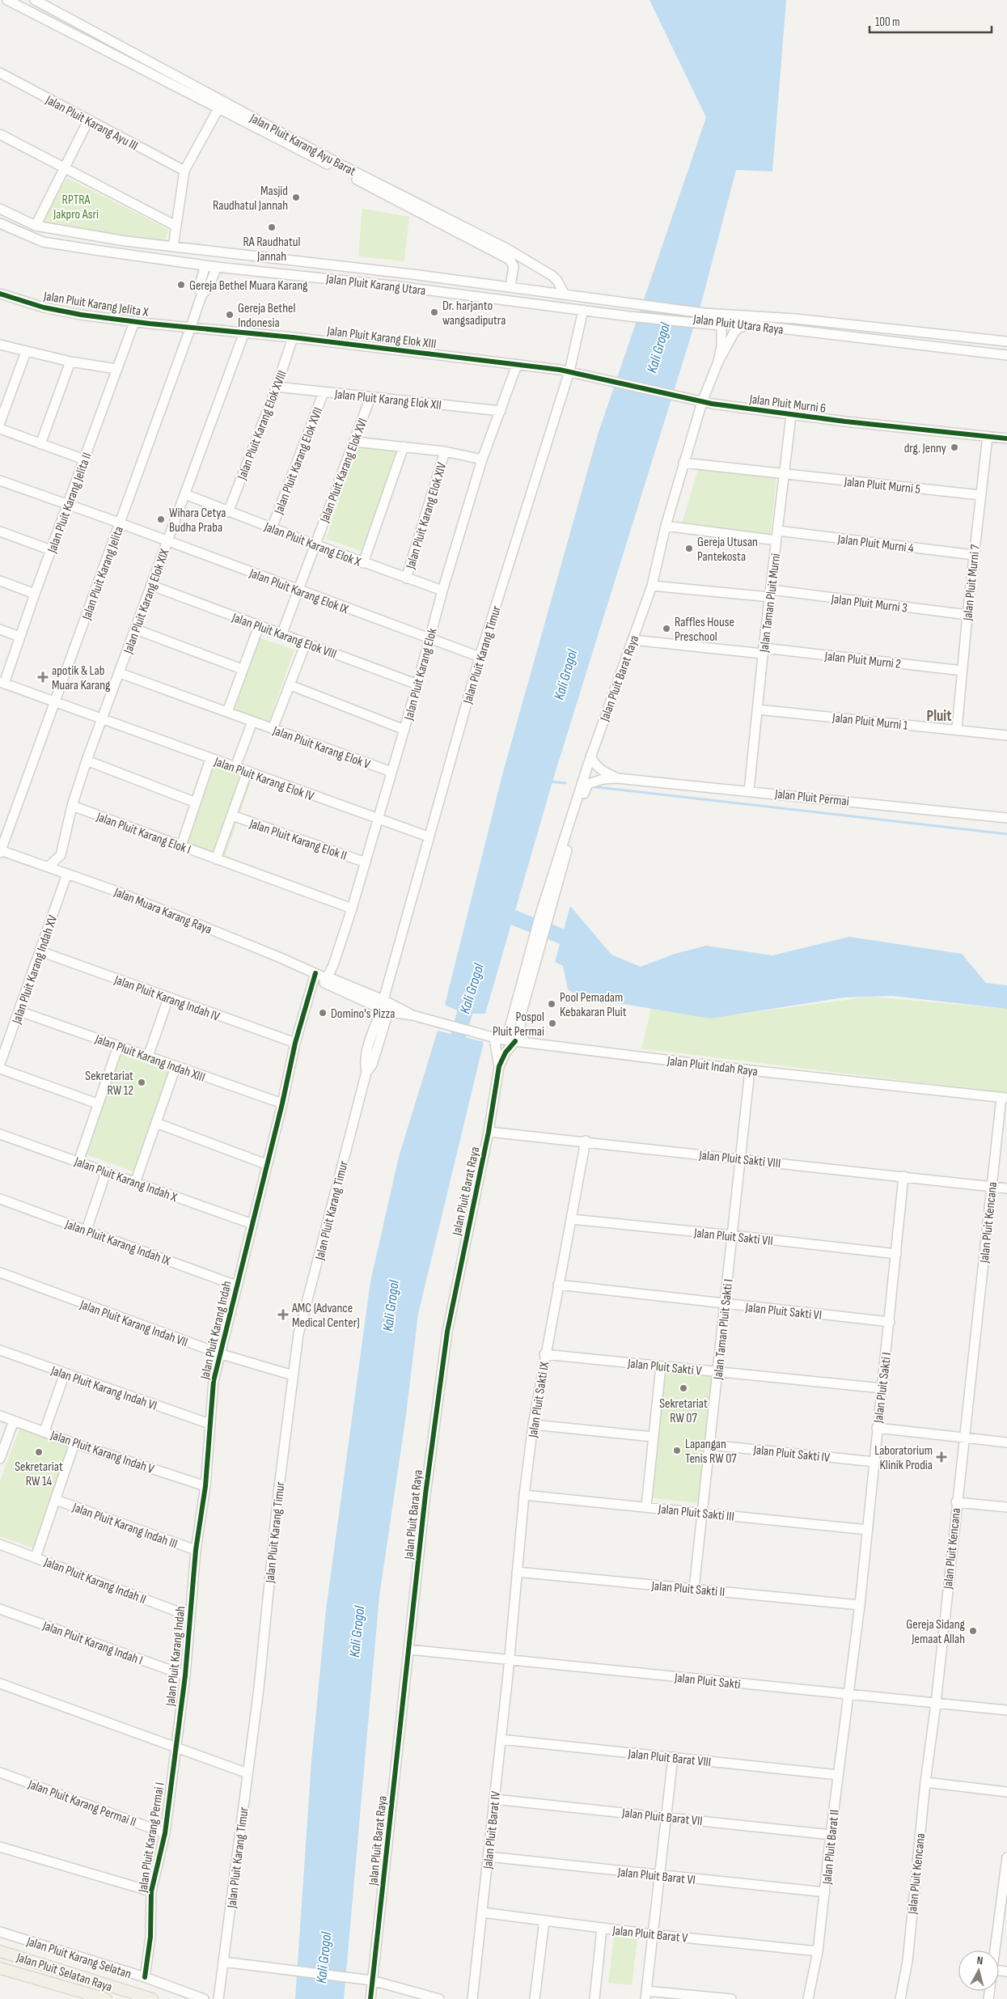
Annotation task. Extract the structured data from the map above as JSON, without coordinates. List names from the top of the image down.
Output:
{
  "streets": {
    "main road": ["Jalan Pluit Selatan Raya"],
    "street": [
      "Jalan Pluit Karang Ayu III",
      "Jalan Pluit Karang Ayu Barat",
      "Jalan Pluit Karang Utara",
      "Jalan Pluit Karang Jelita X",
      "Jalan Pluit Utara Raya",
      "Jalan Pluit Karang Elok XIII",
      "Jalan Pluit Karang Elok XII",
      "Jalan Pluit Murni 6",
      "Jalan Pluit Karang Elok XVIII",
      "Jalan Pluit Karang Elok XVII",
      "Jalan Pluit Karang Elok XVI",
      "Jalan Pluit Murni 5",
      "Jalan Pluit Karang Jelita II",
      "Jalan Pluit Karang Elok XIV",
      "Jalan Pluit Murni 4",
      "Jalan Pluit Karang Elok X",
      "Jalan Pluit Karang Jelita",
      "Jalan Pluit Murni 7",
      "Jalan Pluit Karang Elok IX",
      "Jalan Pluit Karang Elok XIX",
      "Jalan Taman Pluit Murni",
      "Jalan Pluit Murni 3",
      "Jalan Pluit Karang Elok VIII",
      "Jalan Pluit Karang Timur",
      "Jalan Pluit Murni 2",
      "Jalan Pluit Karang Elok",
      "Jalan Pluit Barat Raya",
      "Jalan Pluit Murni 1",
      "Jalan Pluit Karang Elok V",
      "Jalan Pluit Karang Elok IV",
      "Jalan Pluit Permai",
      "Jalan Pluit Karang Elok I",
      "Jalan Pluit Karang Elok II",
      "Jalan Muara Karang Raya",
      "Jalan Pluit Karang Indah XV",
      "Jalan Pluit Karang Indah IV",
      "Jalan Pluit Karang Indah XIII",
      "Jalan Pluit Indah Raya",
      "Jalan Pluit Sakti VIII",
      "Jalan Pluit Karang Indah X",
      "Jalan Pluit Kencana",
      "Jalan Pluit Sakti VII",
      "Jalan Pluit Karang Indah IX",
      "Jalan Pluit Sakti VI",
      "Jalan Pluit Karang Indah VII",
      "Jalan Taman Pluit Sakti I",
      "Jalan Pluit Karang Indah",
      "Jalan Pluit Sakti V",
      "Jalan Pluit Karang Indah VI",
      "Jalan Pluit Sakti I",
      "Jalan Pluit Sakti IX",
      "Jalan Pluit Karang Indah V",
      "Jalan Pluit Sakti IV",
      "Jalan Pluit Sakti III",
      "Jalan Pluit Karang Indah III",
      "Jalan Pluit Karang Indah II",
      "Jalan Pluit Sakti II",
      "Jalan Pluit Karang Indah I",
      "Jalan Pluit Sakti",
      "Jalan Pluit Barat VIII",
      "Jalan Pluit Karang Permai II",
      "Jalan Pluit Barat VII",
      "Jalan Pluit Barat IV",
      "Jalan Pluit Karang Permai I",
      "Jalan Pluit Barat II",
      "Jalan Pluit Barat VI",
      "Jalan Pluit Barat V",
      "Jalan Pluit Karang Selatan"
    ]
  },
  "crossings": [
    ["Jalan Pluit Karang Ayu Barat", "Jalan Pluit Karang Utara"],
    ["Jalan Pluit Karang Ayu Barat", "Jalan Pluit Utara Raya"],
    ["Jalan Pluit Karang Utara", "Jalan Pluit Utara Raya"],
    ["Jalan Pluit Karang Utara", "Jalan Pluit Karang Jelita"],
    ["Jalan Pluit Karang Utara", "Jalan Pluit Karang Timur"],
    ["Jalan Pluit Karang Jelita X", "Jalan Pluit Karang Elok XIII"],
    ["Jalan Pluit Karang Jelita X", "Jalan Pluit Karang Jelita II"],
    ["Jalan Pluit Karang Jelita X", "Jalan Pluit Karang Jelita"],
    ["Jalan Pluit Utara Raya", "Jalan Pluit Barat Raya"],
    ["Jalan Pluit Karang Elok XIII", "Jalan Pluit Murni 6"],
    ["Jalan Pluit Karang Elok XIII", "Jalan Pluit Karang Elok XVIII"],
    ["Jalan Pluit Karang Elok XIII", "Jalan Pluit Karang Jelita"],
    ["Jalan Pluit Karang Elok XIII", "Jalan Pluit Karang Elok XIX"],
    ["Jalan Pluit Karang Elok XIII", "Jalan Pluit Karang Timur"],
    ["Jalan Pluit Karang Elok XIII", "Jalan Pluit Karang Elok"],
    ["Jalan Pluit Karang Elok XII", "Jalan Pluit Karang Elok XVIII"],
    ["Jalan Pluit Karang Elok XII", "Jalan Pluit Karang Elok XVII"],
    ["Jalan Pluit Karang Elok XII", "Jalan Pluit Karang Elok XVI"],
    ["Jalan Pluit Karang Elok XII", "Jalan Pluit Karang Elok"],
    ["Jalan Pluit Murni 6", "Jalan Pluit Murni 7"],
    ["Jalan Pluit Murni 6", "Jalan Taman Pluit Murni"],
    ["Jalan Pluit Murni 6", "Jalan Pluit Karang Timur"],
    ["Jalan Pluit Murni 6", "Jalan Pluit Barat Raya"],
    ["Jalan Pluit Karang Elok XVIII", "Jalan Pluit Karang Elok X"],
    ["Jalan Pluit Karang Elok XVII", "Jalan Pluit Karang Elok X"],
    ["Jalan Pluit Karang Elok XVI", "Jalan Pluit Karang Elok X"],
    ["Jalan Pluit Karang Elok XVI", "Jalan Pluit Karang Elok IX"],
    ["Jalan Pluit Karang Elok XVI", "Jalan Pluit Karang Elok VIII"],
    ["Jalan Pluit Murni 5", "Jalan Pluit Murni 7"],
    ["Jalan Pluit Murni 5", "Jalan Taman Pluit Murni"],
    ["Jalan Pluit Murni 5", "Jalan Pluit Barat Raya"],
    ["Jalan Pluit Karang Jelita II", "Jalan Pluit Karang Elok IX"],
    ["Jalan Pluit Karang Jelita II", "Jalan Pluit Karang Elok IV"],
    ["Jalan Pluit Karang Elok XIV", "Jalan Pluit Karang Elok X"],
    ["Jalan Pluit Murni 4", "Jalan Pluit Murni 7"],
    ["Jalan Pluit Murni 4", "Jalan Taman Pluit Murni"],
    ["Jalan Pluit Karang Elok X", "Jalan Pluit Karang Elok XIX"],
    ["Jalan Pluit Karang Elok X", "Jalan Pluit Karang Elok"],
    ["Jalan Pluit Karang Jelita", "Jalan Pluit Karang Elok IX"],
    ["Jalan Pluit Karang Jelita", "Jalan Pluit Karang Elok IV"],
    ["Jalan Pluit Karang Jelita", "Jalan Muara Karang Raya"],
    ["Jalan Pluit Murni 7", "Jalan Pluit Murni 3"],
    ["Jalan Pluit Murni 7", "Jalan Pluit Murni 2"],
    ["Jalan Pluit Murni 7", "Jalan Pluit Murni 1"],
    ["Jalan Pluit Karang Elok IX", "Jalan Pluit Karang Elok XIX"],
    ["Jalan Pluit Karang Elok IX", "Jalan Pluit Karang Timur"],
    ["Jalan Pluit Karang Elok IX", "Jalan Pluit Karang Elok"],
    ["Jalan Pluit Karang Elok XIX", "Jalan Pluit Karang Elok VIII"],
    ["Jalan Pluit Karang Elok XIX", "Jalan Pluit Karang Elok V"],
    ["Jalan Pluit Karang Elok XIX", "Jalan Pluit Karang Elok IV"],
    ["Jalan Pluit Karang Elok XIX", "Jalan Pluit Karang Elok I"],
    ["Jalan Pluit Karang Elok XIX", "Jalan Muara Karang Raya"],
    ["Jalan Taman Pluit Murni", "Jalan Pluit Murni 3"],
    ["Jalan Taman Pluit Murni", "Jalan Pluit Murni 2"],
    ["Jalan Taman Pluit Murni", "Jalan Pluit Murni 1"],
    ["Jalan Taman Pluit Murni", "Jalan Pluit Permai"],
    ["Jalan Pluit Murni 3", "Jalan Pluit Barat Raya"],
    ["Jalan Pluit Karang Elok VIII", "Jalan Pluit Karang Elok"],
    ["Jalan Pluit Karang Timur", "Jalan Pluit Karang Elok IV"],
    ["Jalan Pluit Karang Timur", "Jalan Muara Karang Raya"],
    ["Jalan Pluit Karang Timur", "Jalan Pluit Karang Indah VII"],
    ["Jalan Pluit Murni 2", "Jalan Pluit Barat Raya"],
    ["Jalan Pluit Karang Elok", "Jalan Pluit Karang Elok V"],
    ["Jalan Pluit Karang Elok", "Jalan Pluit Karang Elok IV"],
    ["Jalan Pluit Karang Elok", "Jalan Pluit Karang Elok I"],
    ["Jalan Pluit Karang Elok", "Jalan Pluit Karang Elok II"],
    ["Jalan Pluit Karang Elok", "Jalan Muara Karang Raya"],
    ["Jalan Pluit Barat Raya", "Jalan Pluit Permai"],
    ["Jalan Pluit Barat Raya", "Jalan Pluit Indah Raya"],
    ["Jalan Pluit Barat Raya", "Jalan Pluit Sakti VIII"],
    ["Jalan Pluit Barat Raya", "Jalan Pluit Sakti"],
    ["Jalan Muara Karang Raya", "Jalan Pluit Karang Indah XV"],
    ["Jalan Muara Karang Raya", "Jalan Pluit Indah Raya"],
    ["Jalan Muara Karang Raya", "Jalan Pluit Karang Indah"],
    ["Jalan Pluit Karang Indah XV", "Jalan Pluit Karang Indah IV"],
    ["Jalan Pluit Karang Indah XV", "Jalan Pluit Karang Indah XIII"],
    ["Jalan Pluit Karang Indah IV", "Jalan Pluit Karang Indah"],
    ["Jalan Pluit Karang Indah XIII", "Jalan Pluit Karang Indah"],
    ["Jalan Pluit Indah Raya", "Jalan Pluit Kencana"],
    ["Jalan Pluit Indah Raya", "Jalan Taman Pluit Sakti I"],
    ["Jalan Pluit Sakti VIII", "Jalan Pluit Kencana"],
    ["Jalan Pluit Sakti VIII", "Jalan Taman Pluit Sakti I"],
    ["Jalan Pluit Sakti VIII", "Jalan Pluit Sakti I"],
    ["Jalan Pluit Sakti VIII", "Jalan Pluit Sakti IX"],
    ["Jalan Pluit Karang Indah X", "Jalan Pluit Karang Indah"],
    ["Jalan Pluit Kencana", "Jalan Pluit Sakti"],
    ["Jalan Pluit Sakti VII", "Jalan Taman Pluit Sakti I"],
    ["Jalan Pluit Sakti VII", "Jalan Pluit Sakti I"],
    ["Jalan Pluit Sakti VII", "Jalan Pluit Sakti IX"],
    ["Jalan Pluit Karang Indah IX", "Jalan Pluit Karang Indah"],
    ["Jalan Pluit Sakti VI", "Jalan Taman Pluit Sakti I"],
    ["Jalan Pluit Sakti VI", "Jalan Pluit Sakti I"],
    ["Jalan Pluit Sakti VI", "Jalan Pluit Sakti IX"],
    ["Jalan Pluit Karang Indah VII", "Jalan Pluit Karang Indah"],
    ["Jalan Taman Pluit Sakti I", "Jalan Pluit Sakti V"],
    ["Jalan Taman Pluit Sakti I", "Jalan Pluit Sakti IV"],
    ["Jalan Taman Pluit Sakti I", "Jalan Pluit Sakti III"],
    ["Jalan Taman Pluit Sakti I", "Jalan Pluit Sakti II"],
    ["Jalan Pluit Karang Indah", "Jalan Pluit Karang Indah VI"],
    ["Jalan Pluit Karang Indah", "Jalan Pluit Karang Indah V"],
    ["Jalan Pluit Karang Indah", "Jalan Pluit Karang Indah III"],
    ["Jalan Pluit Karang Indah", "Jalan Pluit Karang Indah II"],
    ["Jalan Pluit Karang Indah", "Jalan Pluit Karang Indah I"],
    ["Jalan Pluit Karang Indah", "Jalan Pluit Karang Permai I"],
    ["Jalan Pluit Sakti V", "Jalan Pluit Sakti I"],
    ["Jalan Pluit Sakti V", "Jalan Pluit Sakti IX"],
    ["Jalan Pluit Sakti I", "Jalan Pluit Sakti IV"],
    ["Jalan Pluit Sakti I", "Jalan Pluit Sakti III"],
    ["Jalan Pluit Sakti I", "Jalan Pluit Sakti II"],
    ["Jalan Pluit Sakti I", "Jalan Pluit Sakti"],
    ["Jalan Pluit Sakti I", "Jalan Pluit Barat II"],
    ["Jalan Pluit Sakti IX", "Jalan Pluit Sakti III"],
    ["Jalan Pluit Sakti IX", "Jalan Pluit Sakti II"],
    ["Jalan Pluit Sakti IX", "Jalan Pluit Sakti"],
    ["Jalan Pluit Sakti IX", "Jalan Pluit Barat IV"],
    ["Jalan Pluit Sakti", "Jalan Pluit Barat IV"],
    ["Jalan Pluit Sakti", "Jalan Pluit Barat II"],
    ["Jalan Pluit Barat VIII", "Jalan Pluit Barat IV"],
    ["Jalan Pluit Barat VIII", "Jalan Pluit Barat II"],
    ["Jalan Pluit Karang Permai II", "Jalan Pluit Karang Permai I"],
    ["Jalan Pluit Barat VII", "Jalan Pluit Barat IV"],
    ["Jalan Pluit Barat VII", "Jalan Pluit Barat II"],
    ["Jalan Pluit Barat IV", "Jalan Pluit Barat VI"],
    ["Jalan Pluit Barat IV", "Jalan Pluit Barat V"],
    ["Jalan Pluit Karang Permai I", "Jalan Pluit Karang Selatan"],
    ["Jalan Pluit Barat II", "Jalan Pluit Barat VI"],
    ["Jalan Pluit Barat II", "Jalan Pluit Barat V"]
  ],
  "districts": ["Pluit"],
  "water": ["Kali Grogol"],
  "parks": ["RPTRA Jakpro Asri"],
  "places": {
    "other": [
      "Masjid Raudhatul Jannah",
      "RA Raudhatul Jannah",
      "Gereja Bethel Muara Karang",
      "Dr. harjanto wangsadiputra",
      "Gereja Bethel Indonesia",
      "drg. Jenny",
      "Wihara Cetya Budha Praba",
      "Gereja Utusan Pantekosta",
      "Raffles House Preschool",
      "Pool Pemadam Kebakaran Pluit",
      "Domino's Pizza",
      "Pospol Pluit Permai",
      "Sekretariat RW 12",
      "Sekretariat RW 07",
      "Lapangan Tenis RW 07",
      "Sekretariat RW 14",
      "Gereja Sidang Jemaat Allah"
    ],
    "health": ["apotik & Lab Muara Karang", "AMC (Advance Medical Center)", "Laboratorium Klinik Prodia"]
  },
  "scale_bar": "100 m",
  "north": "top"
}
